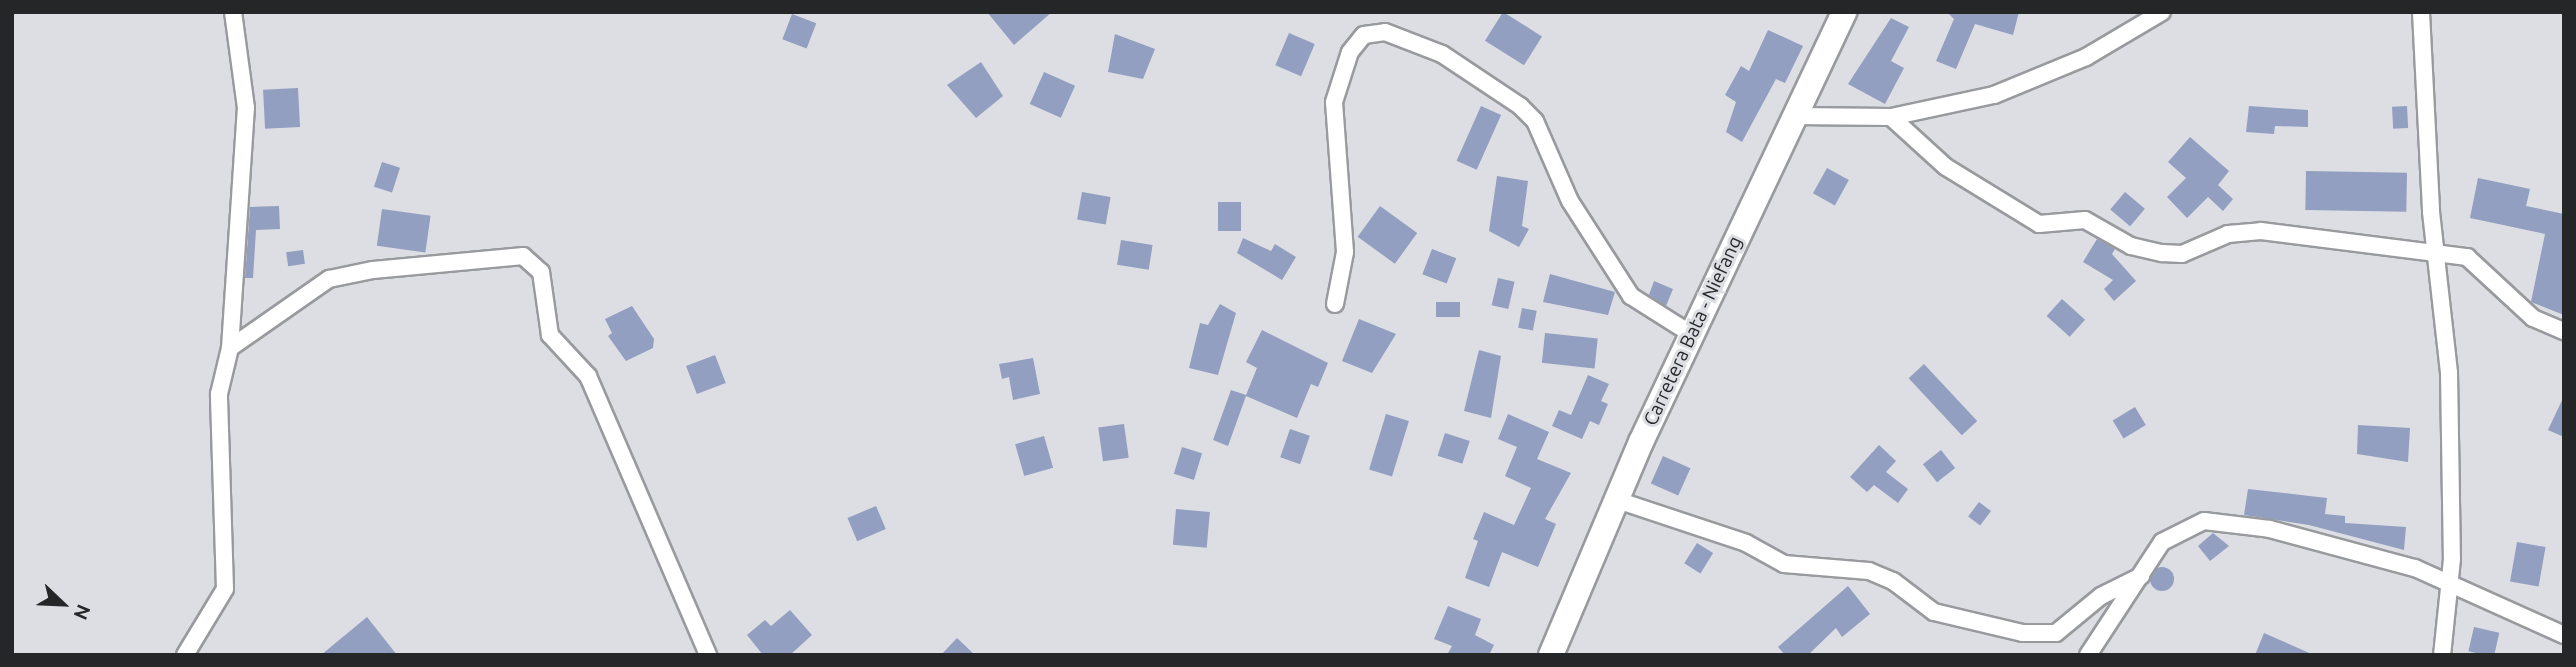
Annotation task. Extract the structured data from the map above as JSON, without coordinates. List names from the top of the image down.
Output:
{
  "streets": {
    "main road": ["Carretera Bata - Niefang"]
  },
  "north": "bottom right"
}
